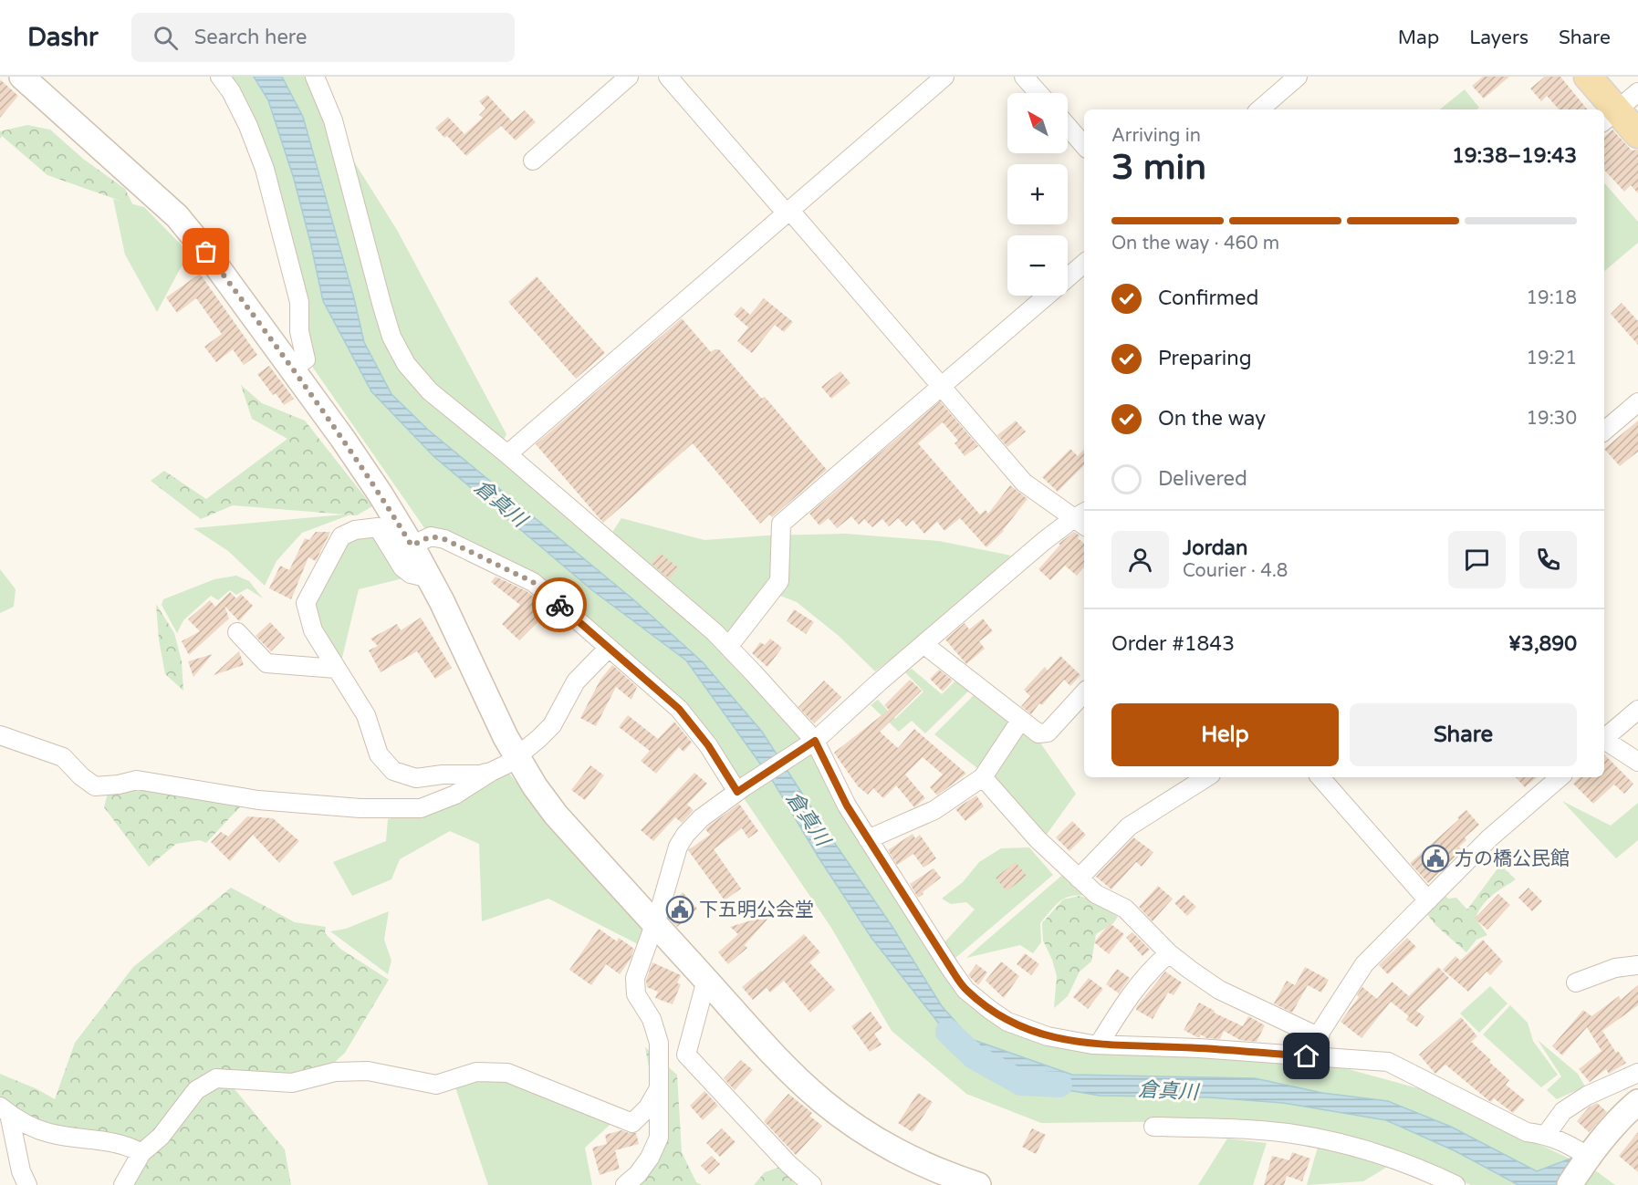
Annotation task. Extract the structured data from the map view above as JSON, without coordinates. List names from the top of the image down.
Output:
{
  "water": ["倉真川"],
  "places": {
    "public building": ["方の橋公民館", "下五明公会堂"]
  },
  "north": "top left",
  "page": {
    "header": "Dashr",
    "search": "Search here",
    "nav": ["Map", "Layers", "Share"],
    "map_buttons": ["+", "−"],
    "heading": ["3 min", "Arriving in", "19:38–19:43"],
    "panel": [
      "Jordan",
      "Courier · 4.8",
      "Order #1843",
      "¥3,890"
    ],
    "bar": "On the way · 460 m",
    "list": [
      ["Confirmed", "19:18"],
      ["Preparing", "19:21"],
      ["On the way", "19:30"],
      "Delivered"
    ],
    "buttons": ["Help", "Share"]
  }
}
